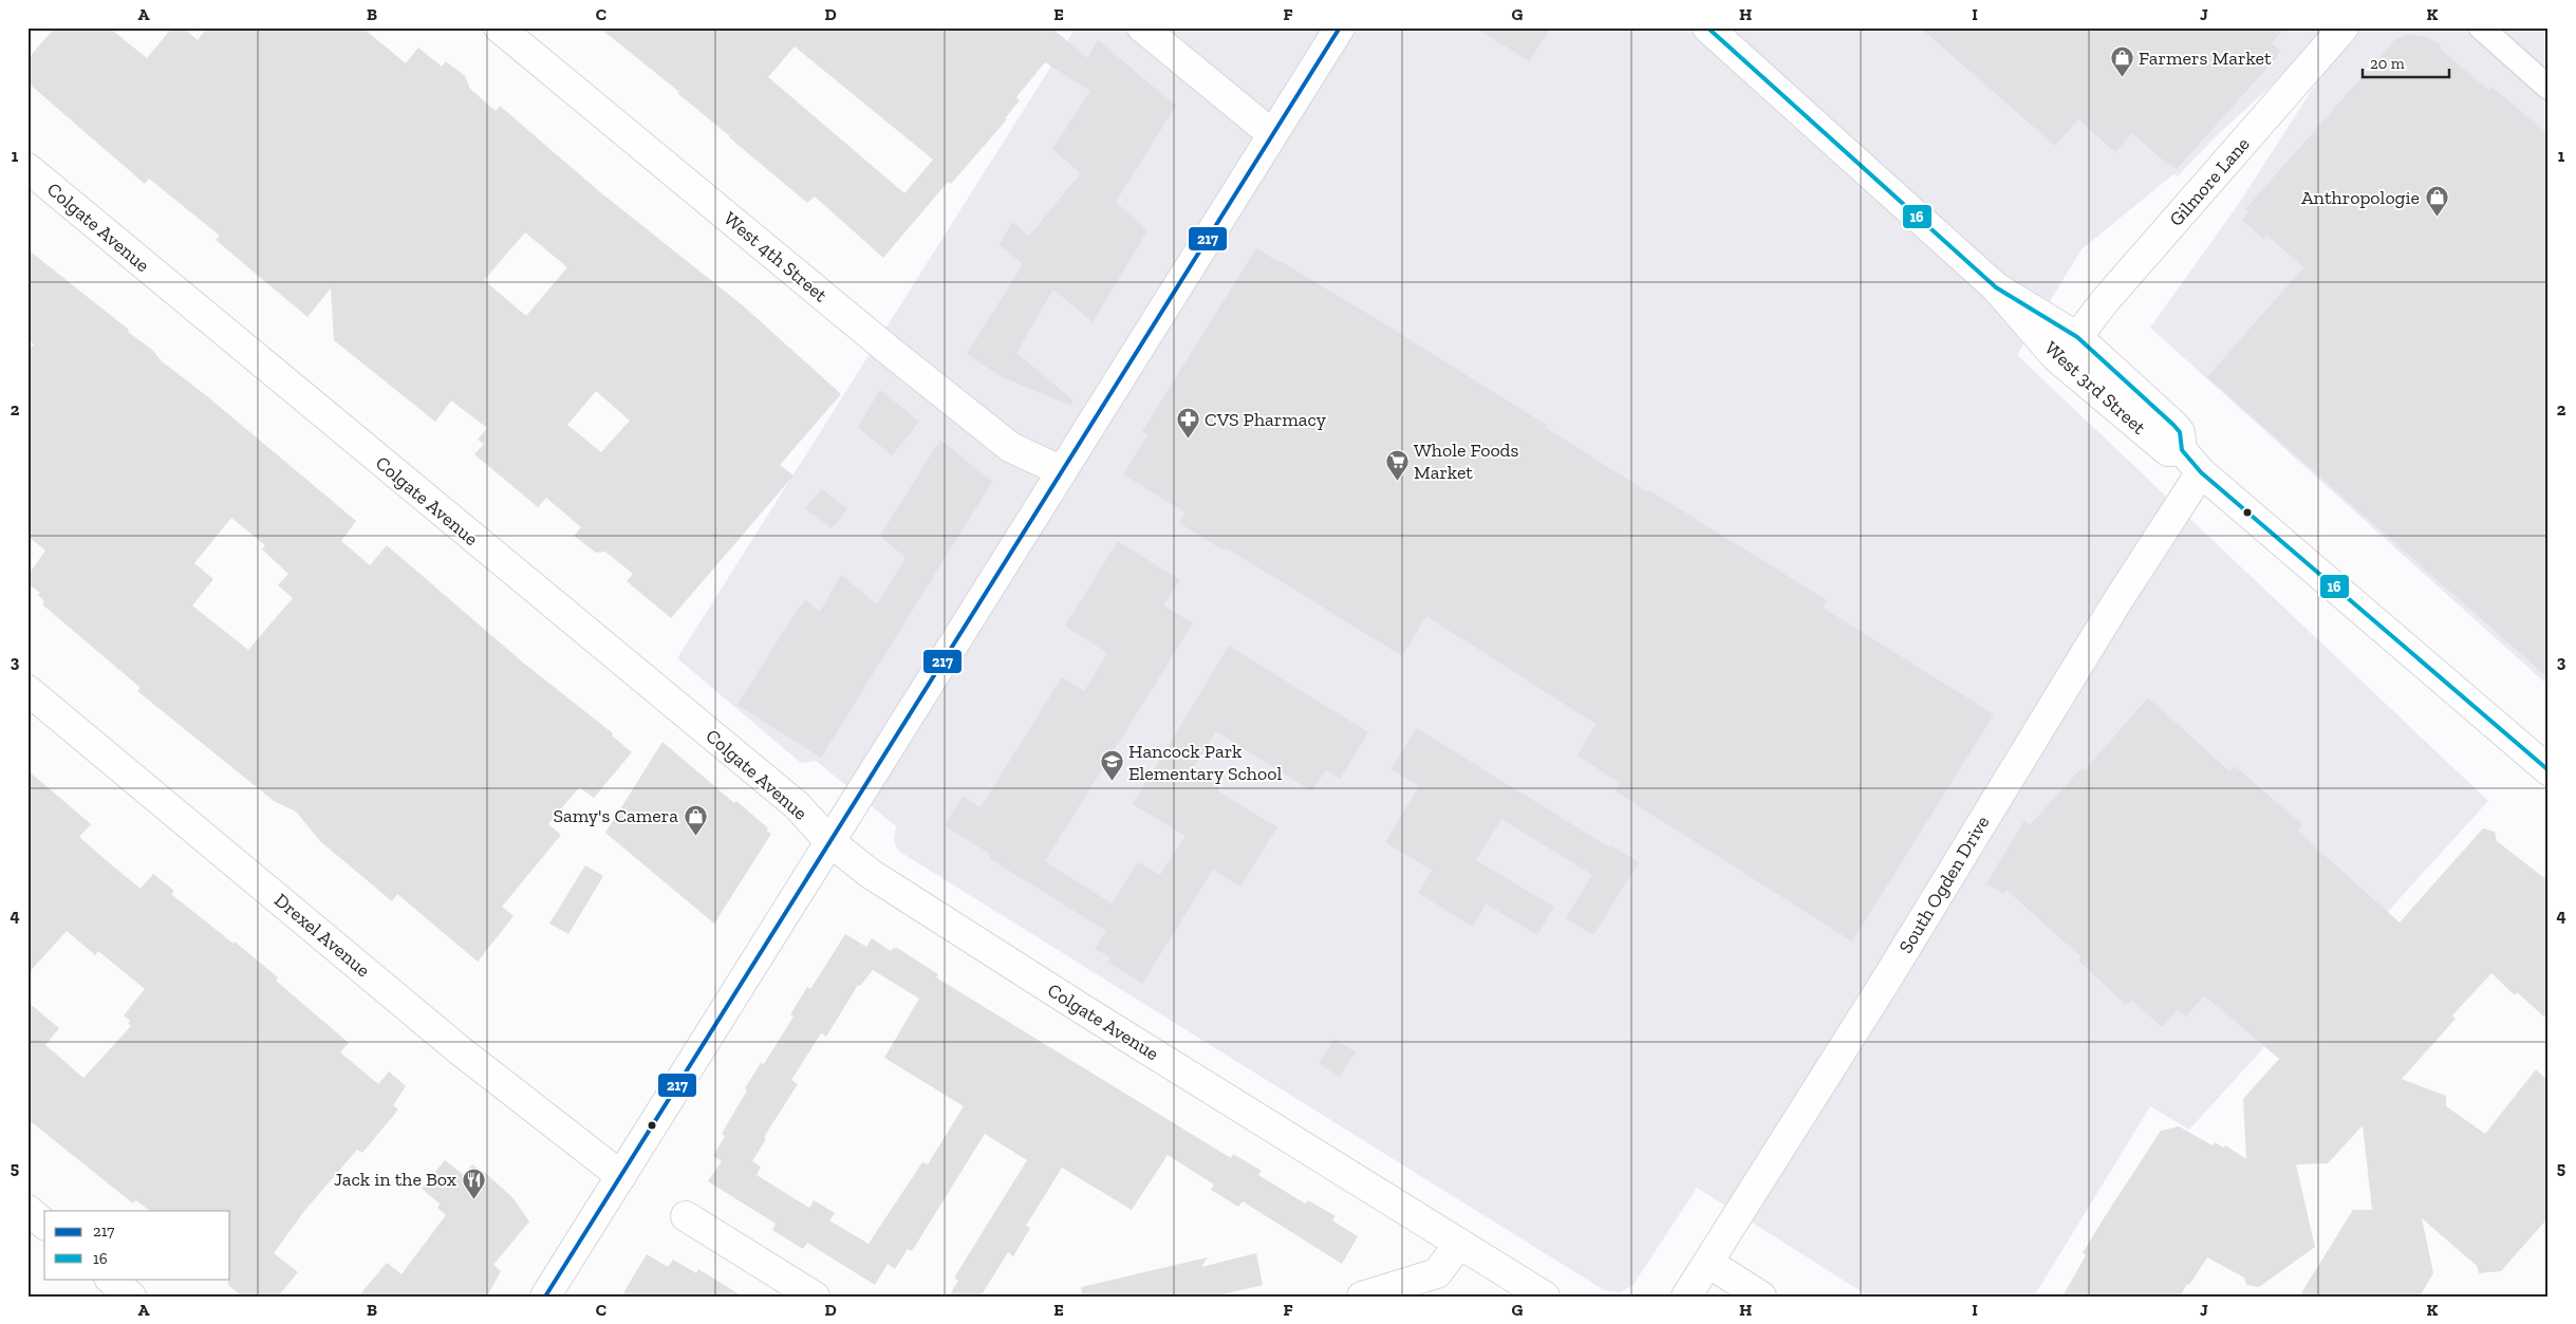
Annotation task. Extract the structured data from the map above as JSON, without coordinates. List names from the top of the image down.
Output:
{
  "streets": {
    "street": [
      "Gilmore Lane",
      "Colgate Avenue",
      "West 4th Street",
      "West 3rd Street",
      "South Ogden Drive",
      "Drexel Avenue"
    ]
  },
  "crossings": [
    ["Gilmore Lane", "West 3rd Street"],
    ["West 3rd Street", "South Ogden Drive"]
  ],
  "places": {
    "shop": ["Farmers Market", "Anthropologie", "Samy's Camera"],
    "pharmacy": ["CVS Pharmacy"],
    "supermarket": ["Whole Foods Market"],
    "school or university": ["Hancock Park Elementary School"],
    "restaurant": ["Jack in the Box"]
  },
  "lines": ["transit line 217", "transit line 16"],
  "legend": ["217", "16"],
  "scale_bar": "20 m",
  "grid": {
    "columns": [
      "A",
      "B",
      "C",
      "D",
      "E",
      "F",
      "G",
      "H",
      "I",
      "J",
      "K"
    ],
    "rows": [
      "1",
      "2",
      "3",
      "4",
      "5"
    ]
  }
}
